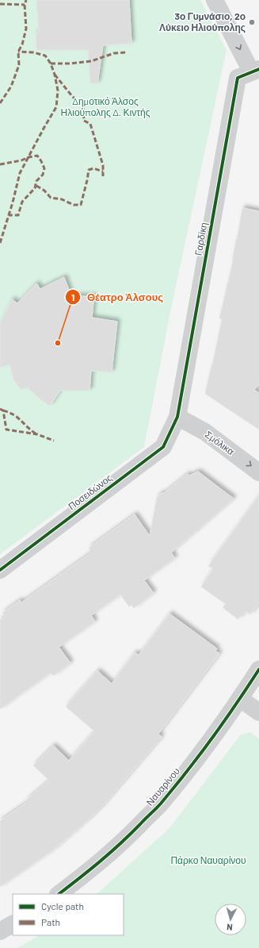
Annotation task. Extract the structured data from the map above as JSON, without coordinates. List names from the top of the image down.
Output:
{
  "streets": {
    "street": [
      "Γαρδίκη",
      "Σμόλικα",
      "Ποσειδώνος",
      "Ναυαρίνου"
    ]
  },
  "crossings": [
    ["Γαρδίκη", "Σμόλικα"],
    ["Γαρδίκη", "Ποσειδώνος"],
    ["Σμόλικα", "Ποσειδώνος"]
  ],
  "one_way": ["Σμόλικα"],
  "parks": ["Δημοτικό Άλσος Ηλιούπολης Δ. Κιντής", "Πάρκο Ναυαρίνου"],
  "places": ["3ο Γυμνάσιο, 2ο Λύκειο Ηλιούπολης", "Θέατρο Άλσους"],
  "legend": ["Cycle path", "Path"],
  "north": "bottom"
}
